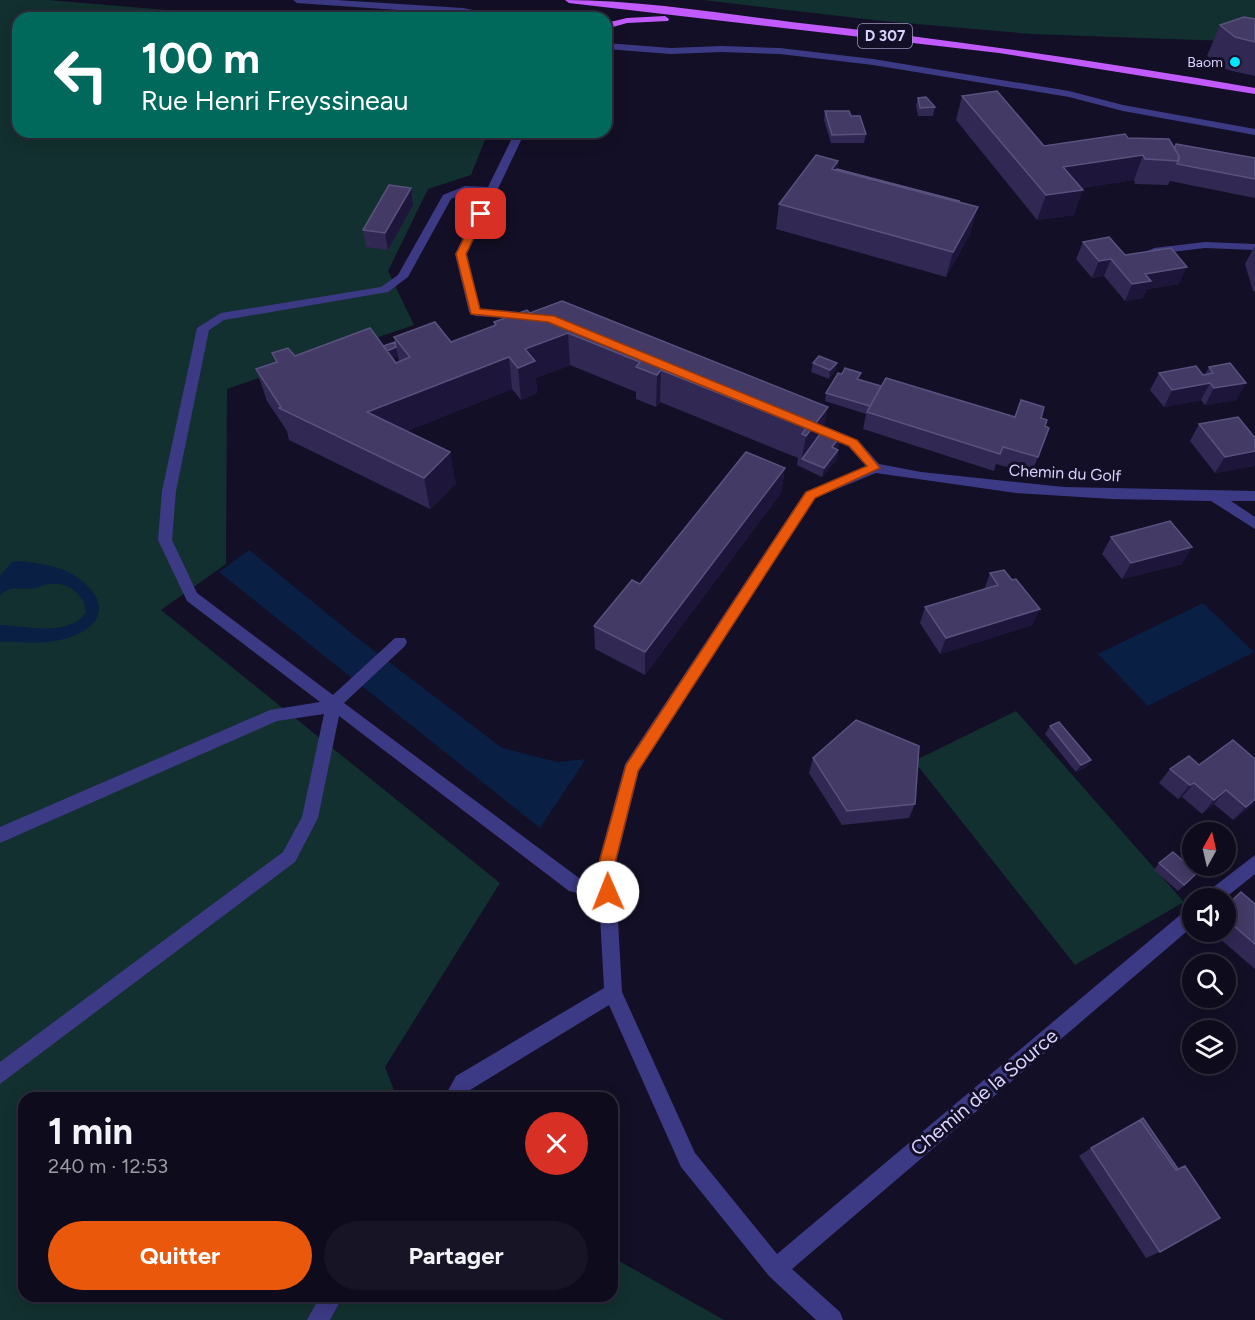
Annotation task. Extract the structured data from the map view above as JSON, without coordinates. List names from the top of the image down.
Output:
{
  "streets": {
    "main road": ["D 307"],
    "street": ["Chemin du Golf", "Chemin de la Source"]
  },
  "places": ["Baom"],
  "north": "top",
  "page": {
    "turn": ["100 m", "Rue Henri Freyssineau"],
    "heading": ["1 min", "240 m · 12:53"],
    "buttons": ["Quitter", "Partager"]
  }
}
